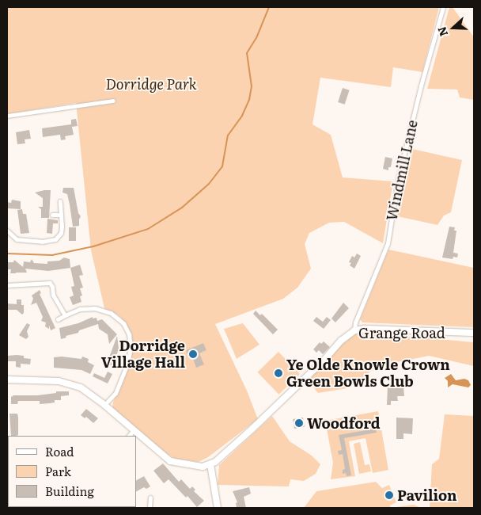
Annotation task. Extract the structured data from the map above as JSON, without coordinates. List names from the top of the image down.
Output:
{
  "streets": {
    "main road": ["Grange Road"],
    "street": ["Windmill Lane"]
  },
  "crossings": [
    ["Windmill Lane", "Grange Road"]
  ],
  "parks": ["Dorridge Park"],
  "places": [
    "Dorridge Village Hall",
    "Ye Olde Knowle Crown Green Bowls Club",
    "Woodford",
    "Pavilion"
  ],
  "legend": ["Road", "Park", "Building"],
  "north": "left"
}
